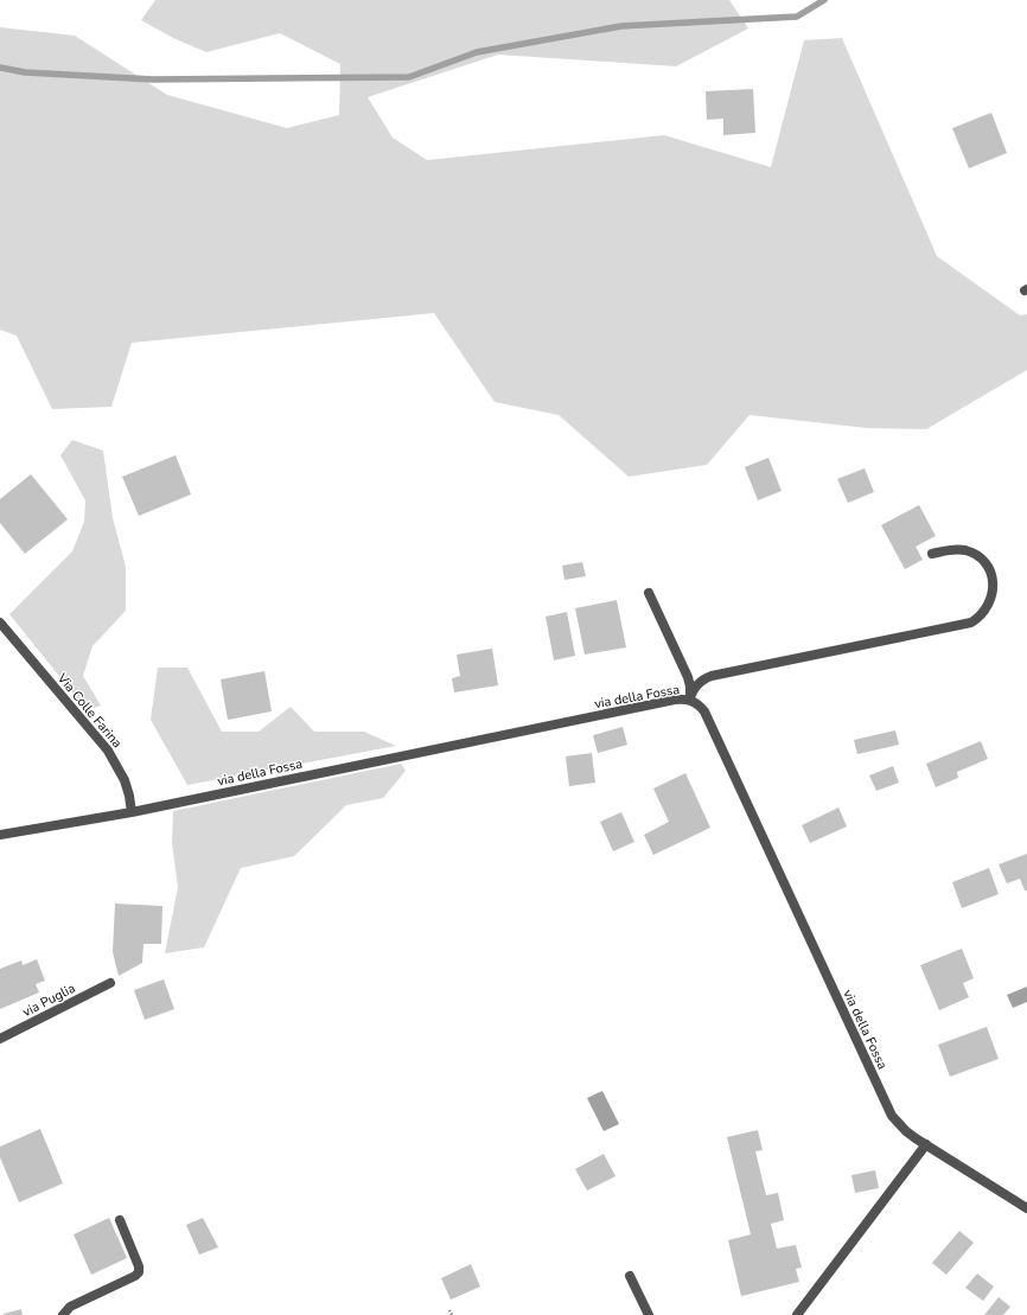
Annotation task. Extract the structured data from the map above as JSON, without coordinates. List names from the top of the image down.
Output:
{
  "streets": {
    "street": ["via della Fossa", "Via Colle Farina", "via Puglia"]
  },
  "crossings": [
    ["via della Fossa", "Via Colle Farina"]
  ]
}
